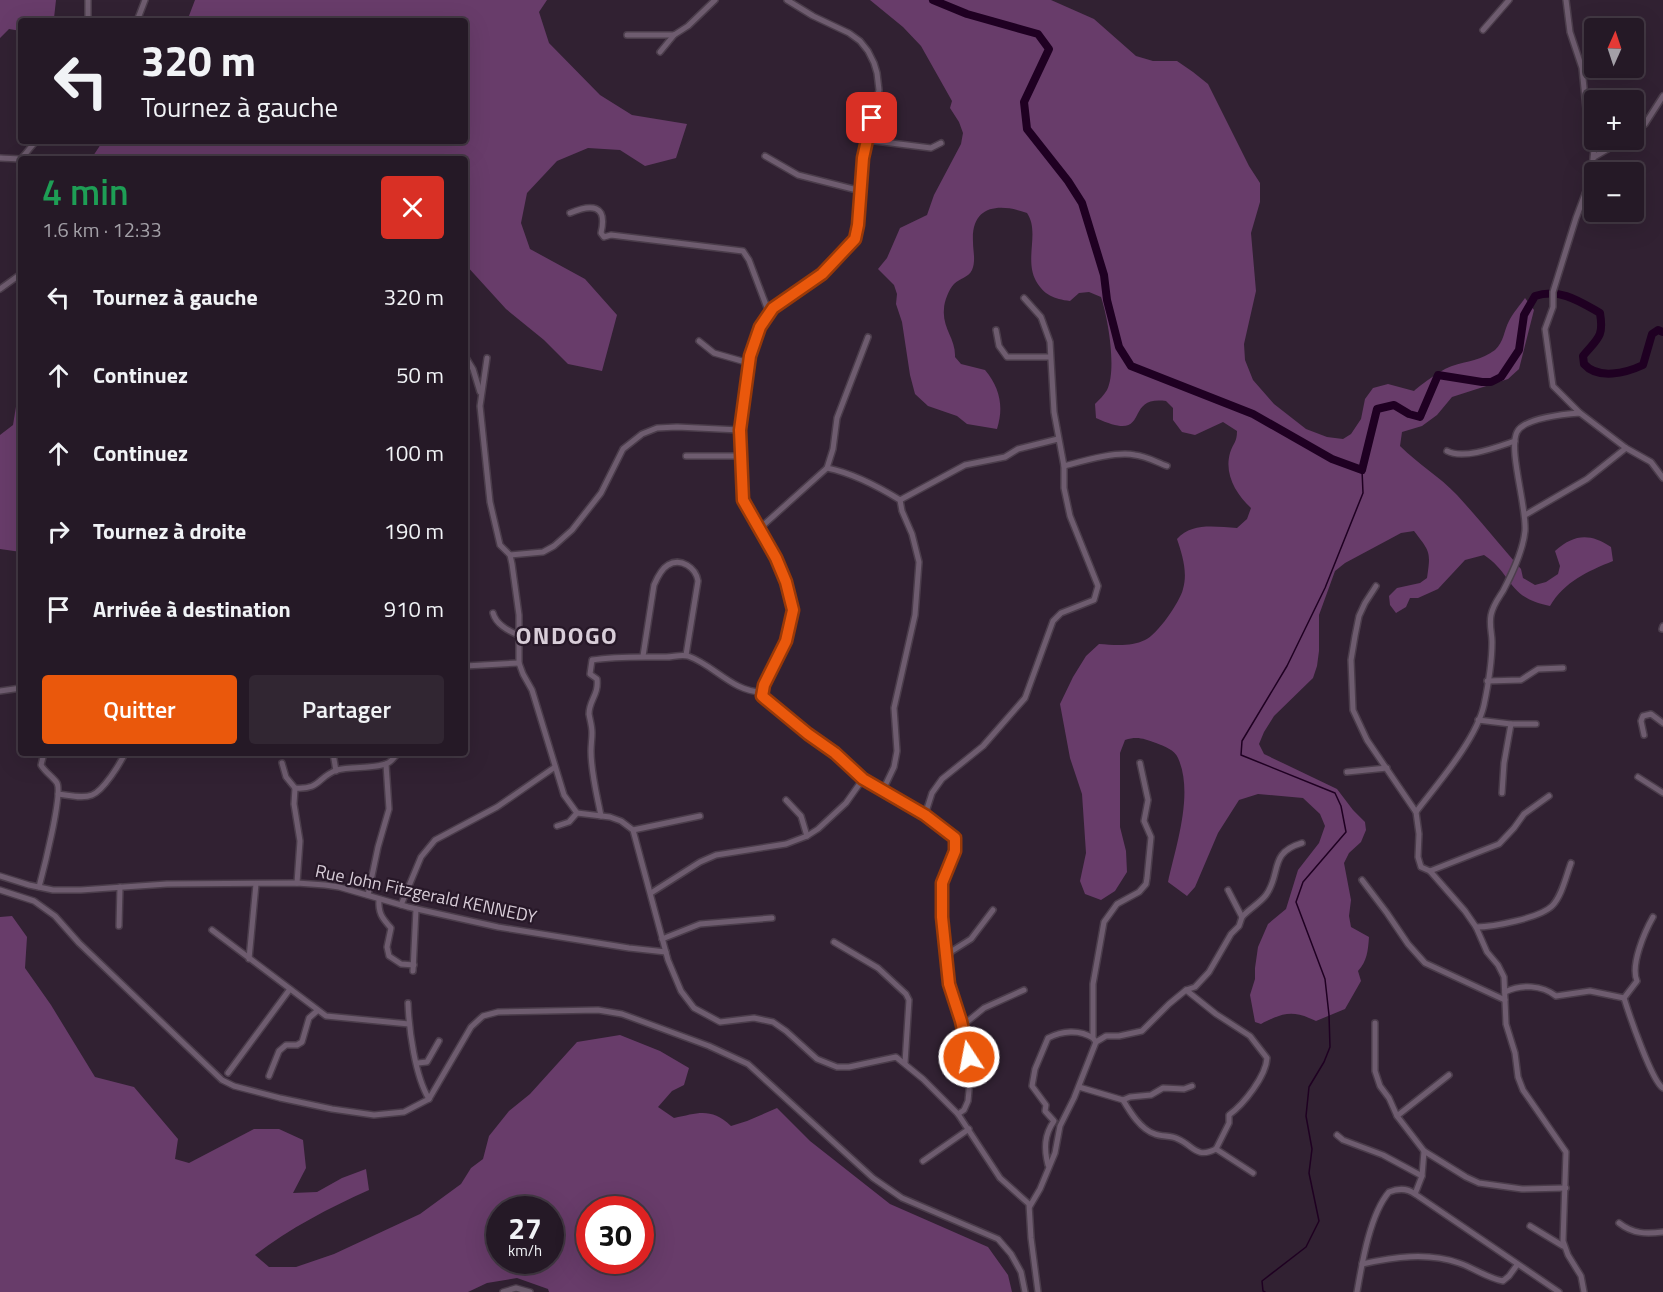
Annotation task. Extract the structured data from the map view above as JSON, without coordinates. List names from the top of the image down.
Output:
{
  "streets": {
    "street": ["Rue John Fitzgerald KENNEDY"]
  },
  "districts": ["ONDOGO"],
  "north": "top",
  "page": {
    "map_buttons": ["+", "−"],
    "turn": ["320 m", "Tournez à gauche"],
    "heading": ["4 min", "1.6 km · 12:33"],
    "list": [
      {
        "name": "Tournez à gauche",
        "value": "320 m"
      },
      {
        "name": "Continuez",
        "value": "50 m"
      },
      {
        "name": "Continuez",
        "value": "100 m"
      },
      {
        "name": "Tournez à droite",
        "value": "190 m"
      },
      {
        "name": "Arrivée à destination",
        "value": "910 m"
      }
    ],
    "buttons": ["Quitter", "Partager"],
    "speed": "27 km/h",
    "limit": "30"
  }
}
